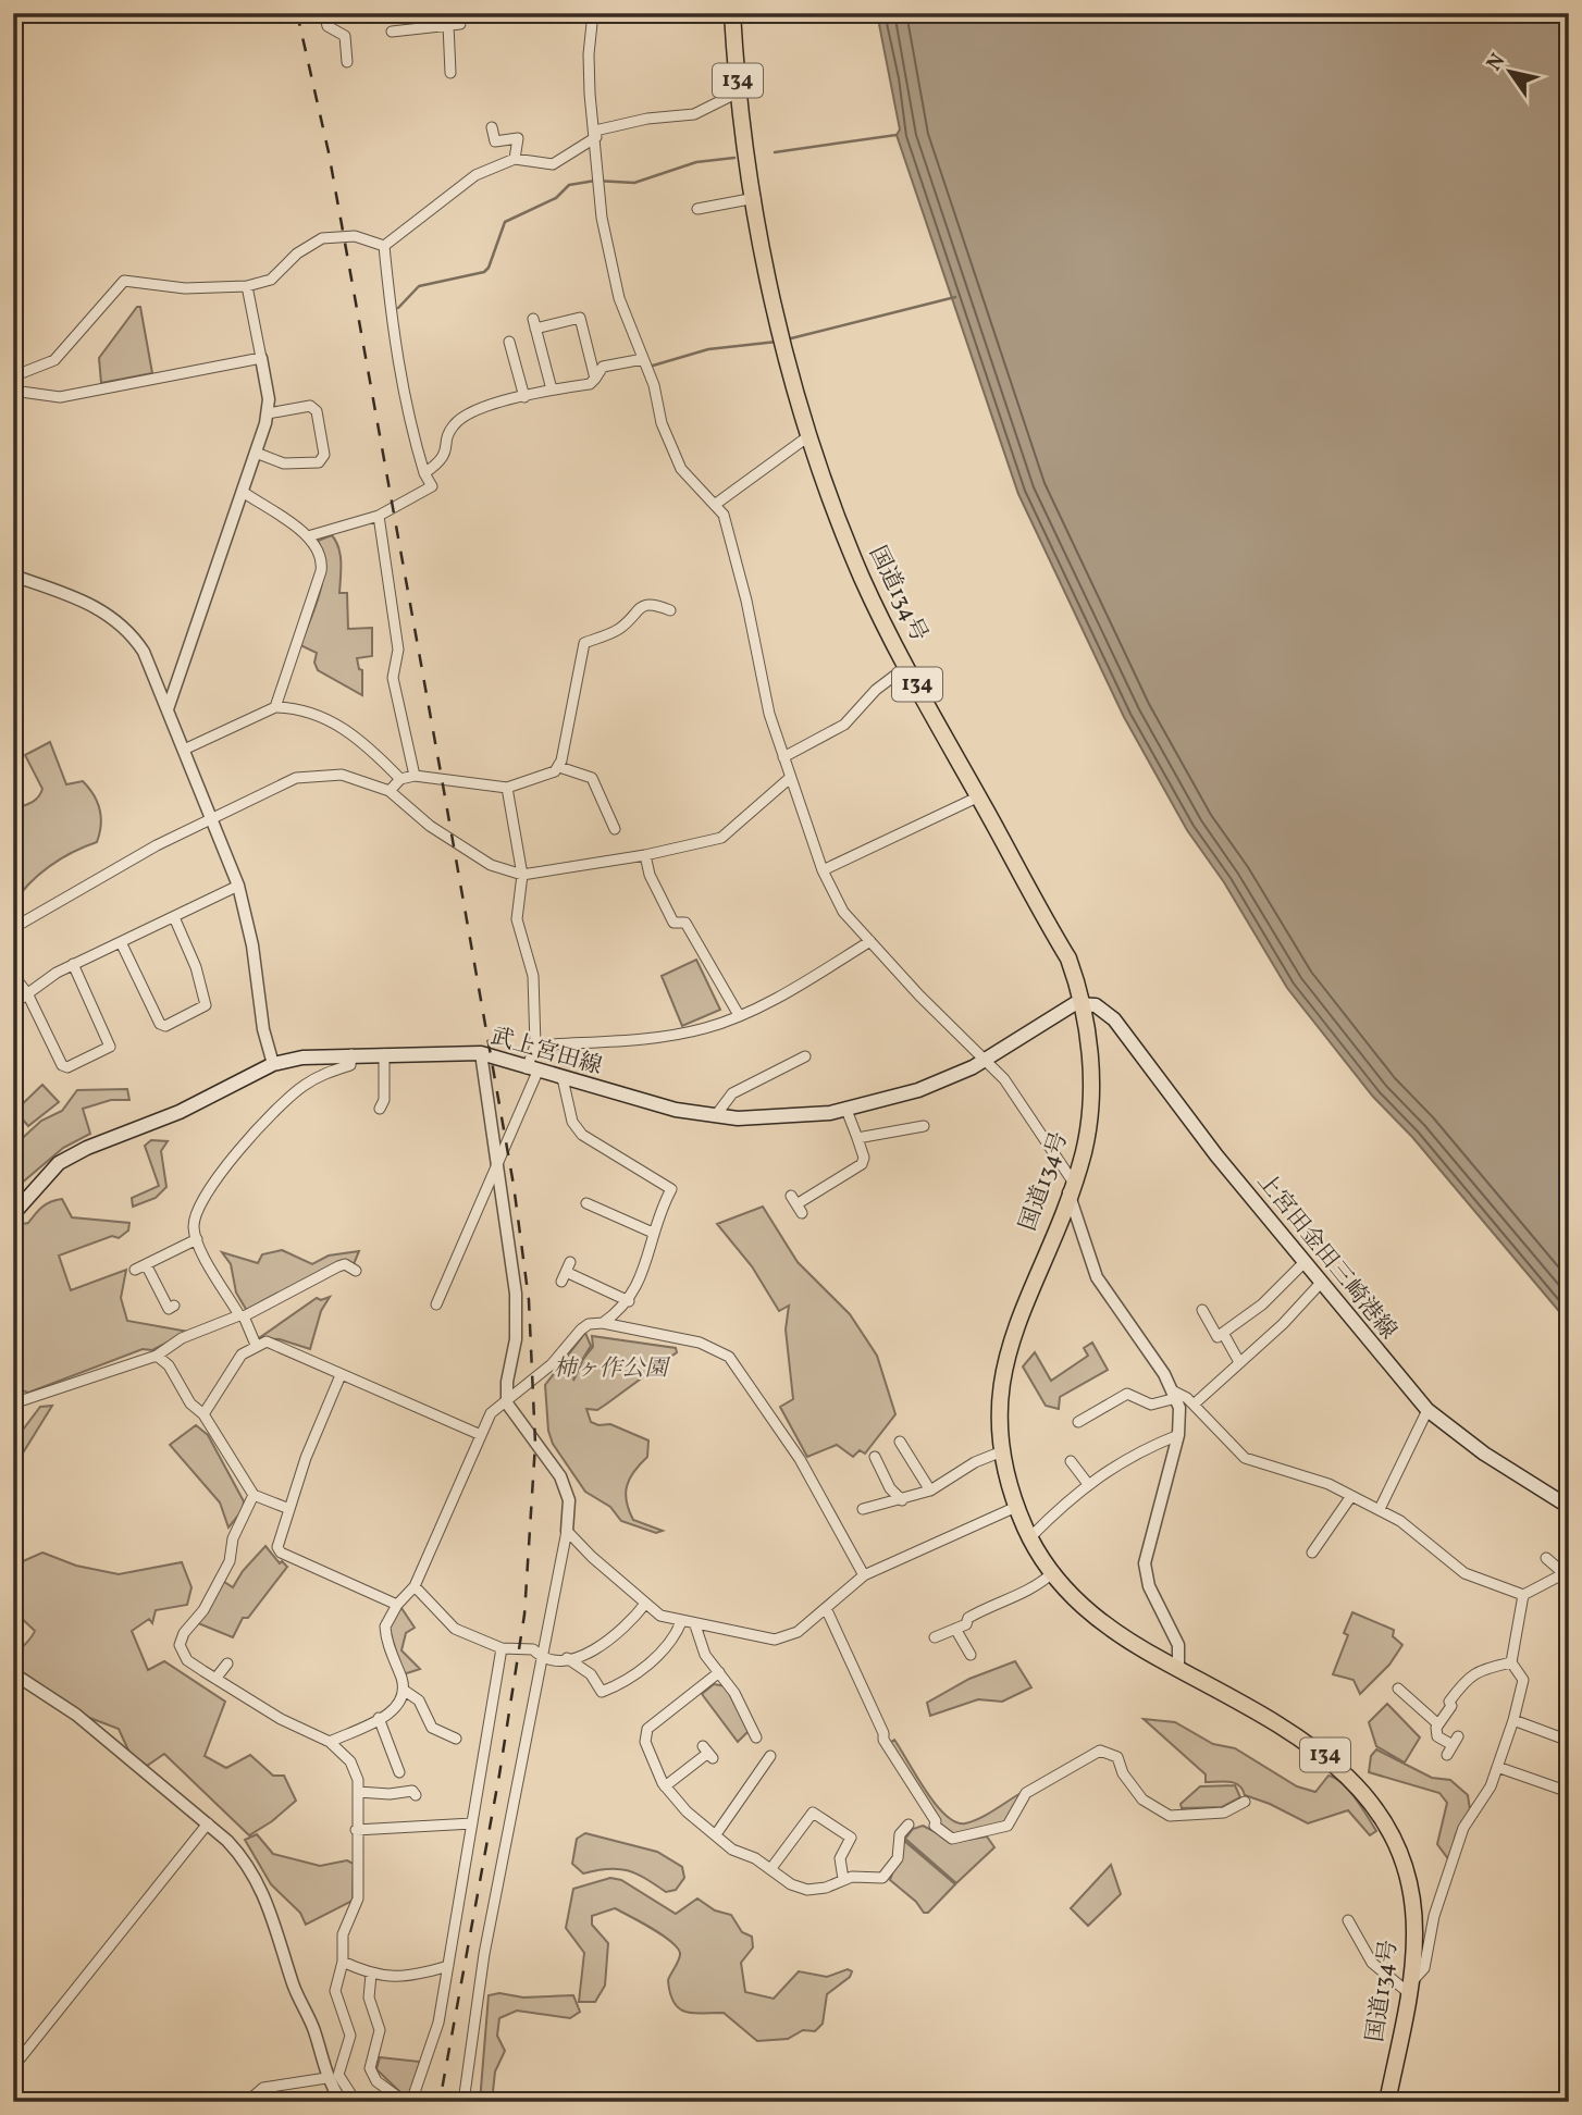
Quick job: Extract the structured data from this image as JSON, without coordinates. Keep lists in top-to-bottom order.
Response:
{
  "streets": {
    "highway": ["134", "国道134号"],
    "main road": ["武上宮田線", "上宮田金田三崎港線"]
  },
  "crossings": [
    ["国道134号", "武上宮田線"],
    ["国道134号", "上宮田金田三崎港線"],
    ["武上宮田線", "上宮田金田三崎港線"]
  ],
  "parks": ["柿ヶ作公園"],
  "north": "top left"
}
